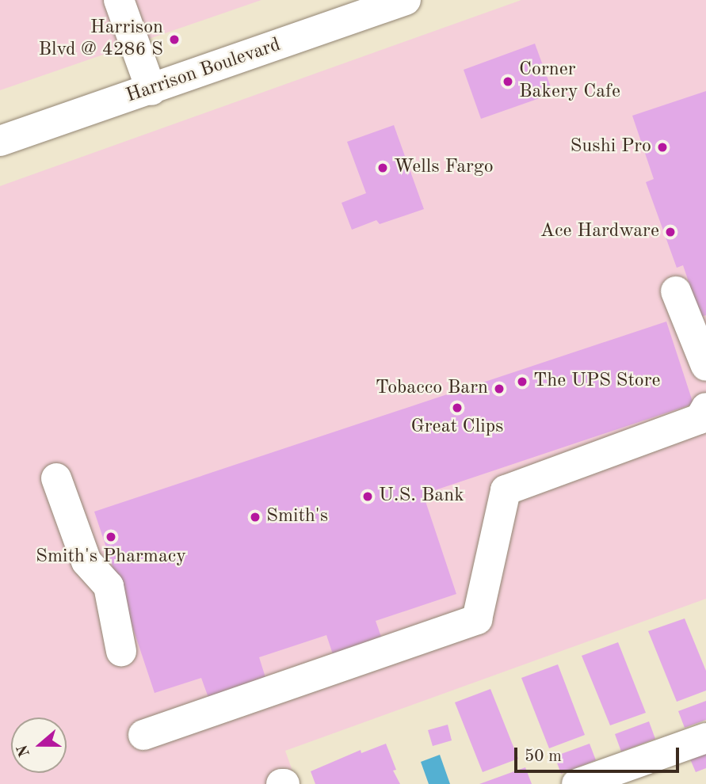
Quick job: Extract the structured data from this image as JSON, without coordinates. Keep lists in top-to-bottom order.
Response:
{
  "streets": {
    "main road": ["Harrison Boulevard"]
  },
  "places": [
    "Harrison Blvd @ 4286 S",
    "Corner Bakery Cafe",
    "Sushi Pro",
    "Wells Fargo",
    "Ace Hardware",
    "The UPS Store",
    "Tobacco Barn",
    "Great Clips",
    "U.S. Bank",
    "Smith's",
    "Smith's Pharmacy"
  ],
  "scale_bar": "50 m",
  "north": "left"
}
